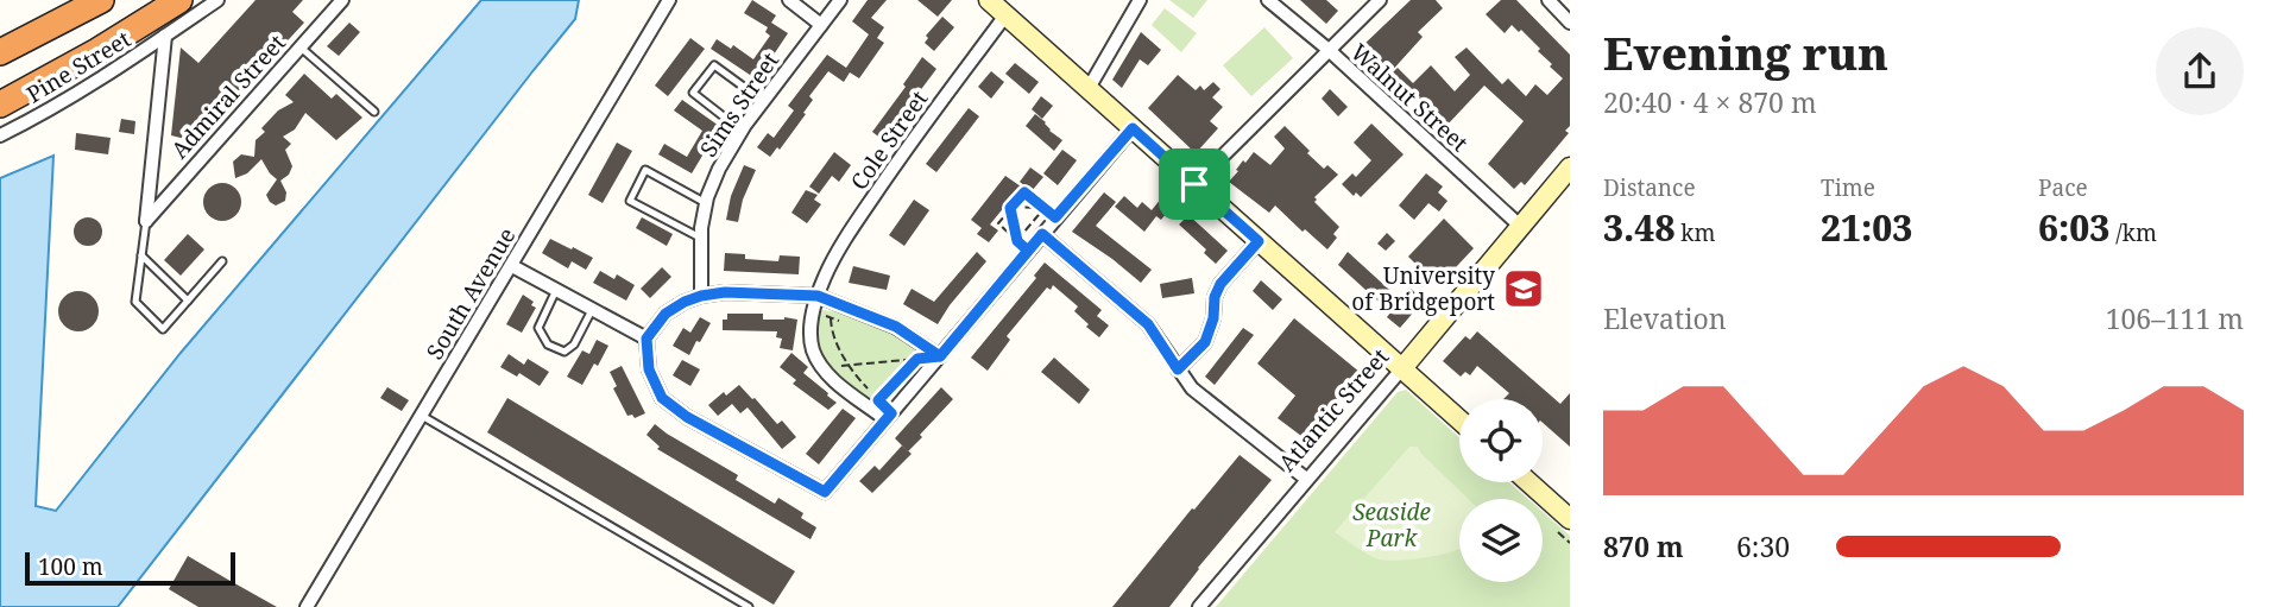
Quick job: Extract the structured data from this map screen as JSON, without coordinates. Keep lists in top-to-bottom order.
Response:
{
  "streets": {
    "street": [
      "Pine Street",
      "Admiral Street",
      "Walnut Street",
      "Sims Street",
      "Cole Street",
      "South Avenue",
      "Atlantic Street"
    ]
  },
  "crossings": [
    ["Walnut Street", "Atlantic Street"]
  ],
  "parks": ["Seaside Park"],
  "places": {
    "school or university": ["University of Bridgeport"]
  },
  "scale_bar": "100 m",
  "page": {
    "heading": ["Evening run", "20:40 · 4 × 870 m"],
    "stats": [
      ["Distance", "3.48 km"],
      ["Time", "21:03"],
      ["Pace", "6:03 /km"]
    ],
    "chart": ["Elevation", "106–111 m"],
    "list": [
      {
        "name": "870 m",
        "note": "6:30"
      }
    ],
    "scale": "100 m"
  }
}
